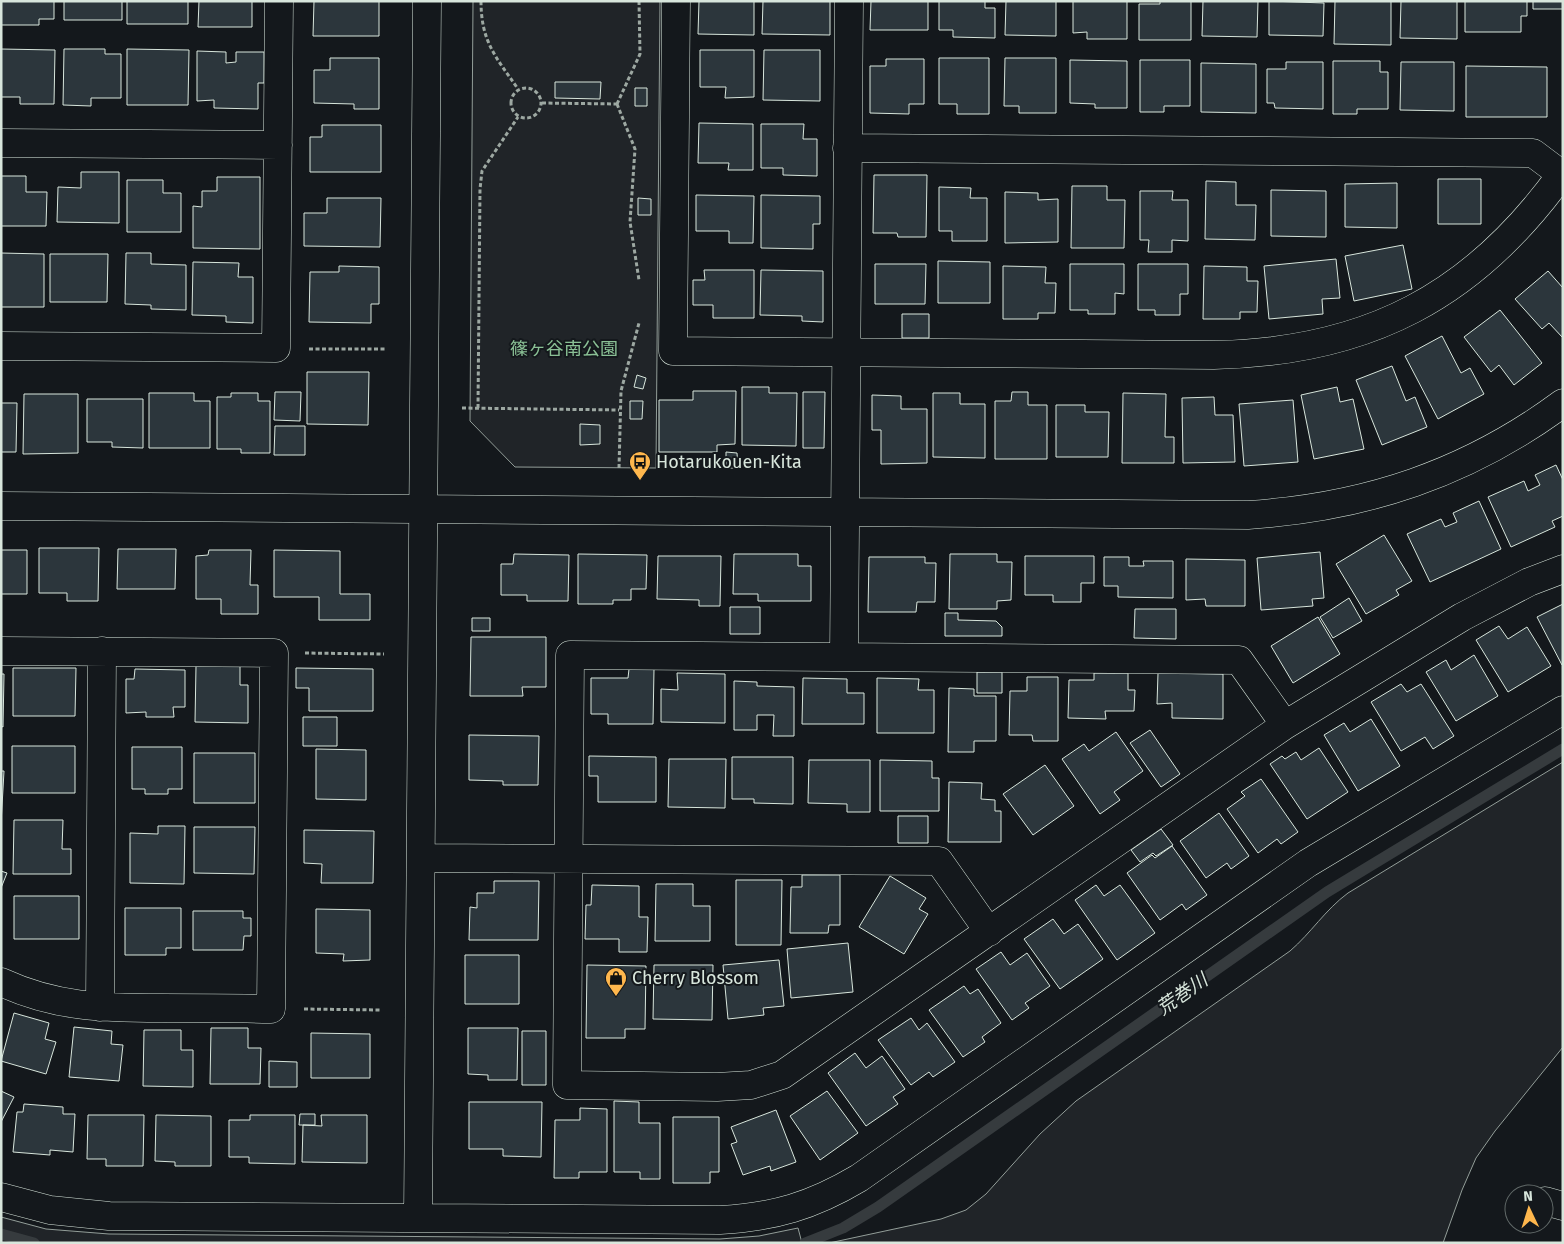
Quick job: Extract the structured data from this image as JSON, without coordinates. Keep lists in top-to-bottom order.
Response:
{
  "water": ["荒巻川"],
  "parks": ["篠ヶ谷南公園"],
  "places": {
    "bus stop": ["Hotarukouen-Kita"],
    "shop": ["Cherry Blossom"]
  },
  "north": "top"
}
